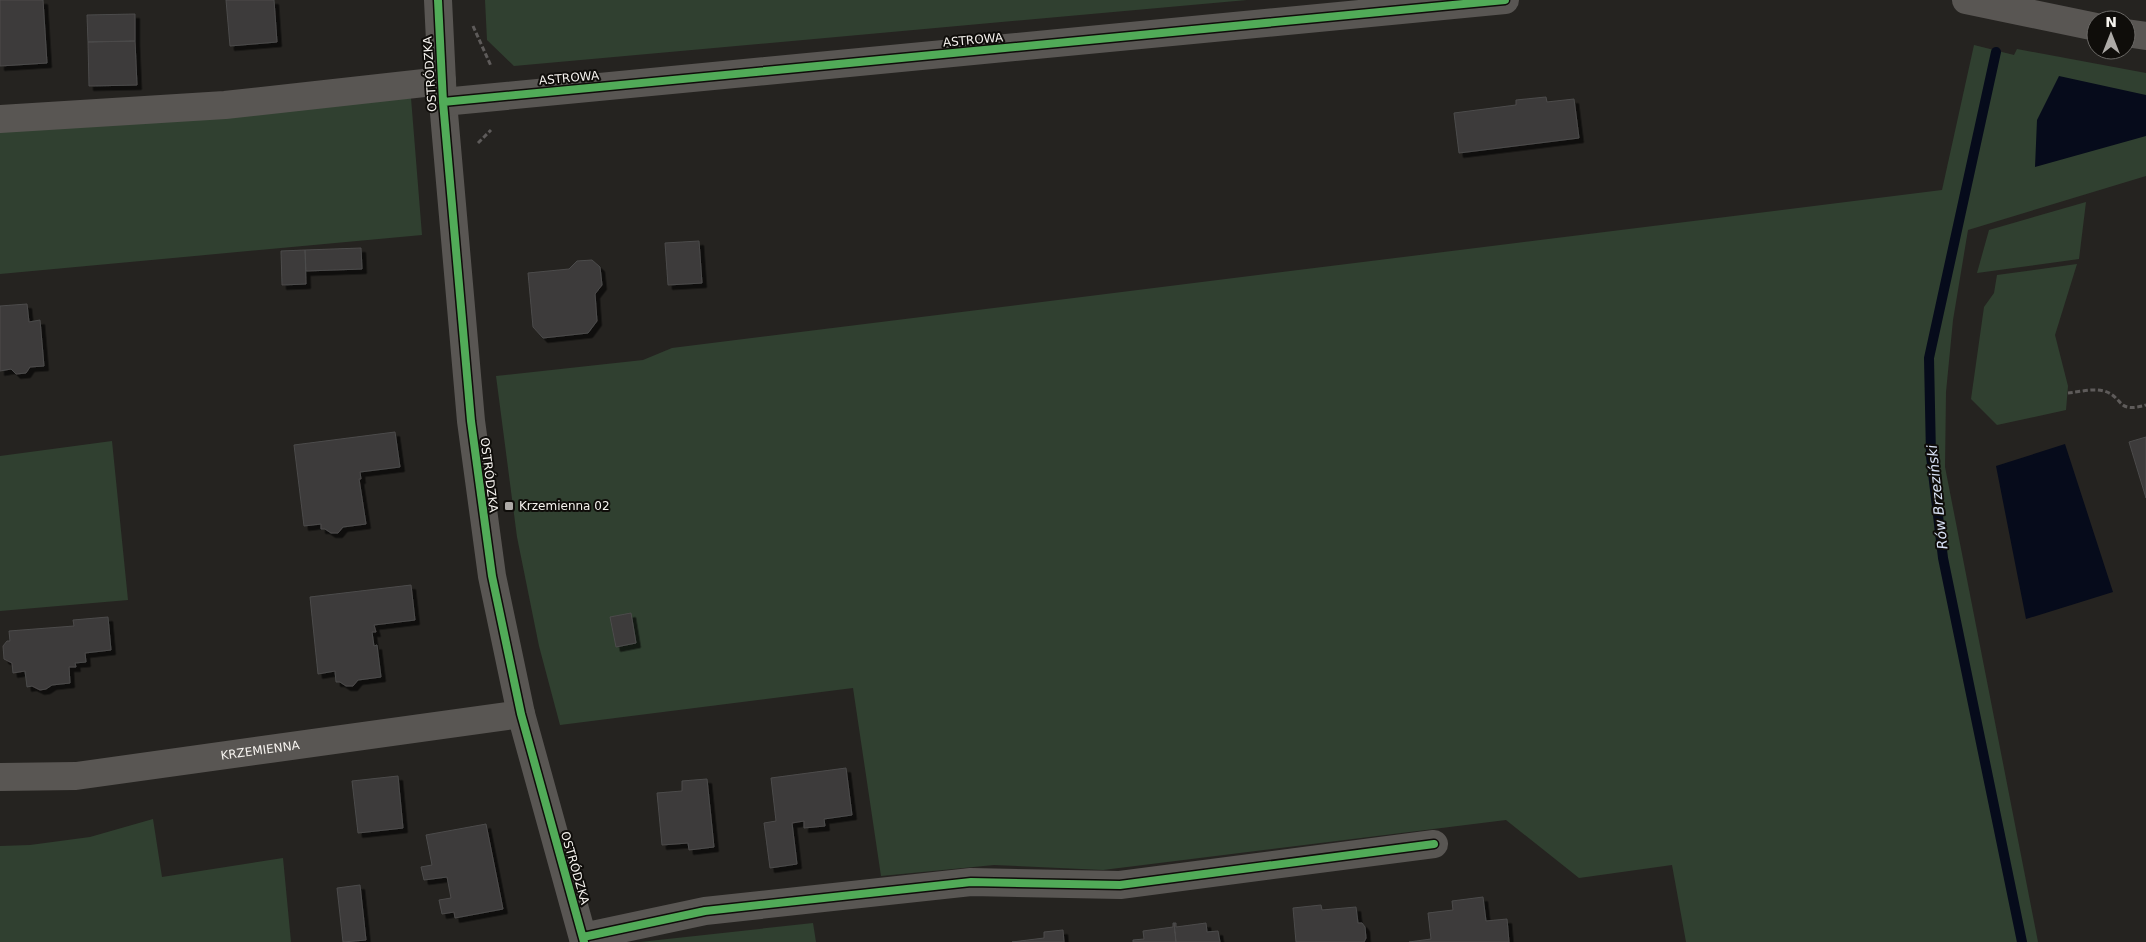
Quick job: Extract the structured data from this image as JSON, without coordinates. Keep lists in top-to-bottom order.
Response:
{
  "streets": {
    "street": ["ASTROWA", "OSTRÓDZKA", "KRZEMIENNA"]
  },
  "crossings": [
    ["ASTROWA", "OSTRÓDZKA"],
    ["OSTRÓDZKA", "KRZEMIENNA"]
  ],
  "water": ["Rów Brzeziński"],
  "places": {
    "transit": ["Krzemienna 02"]
  },
  "north": "top"
}
